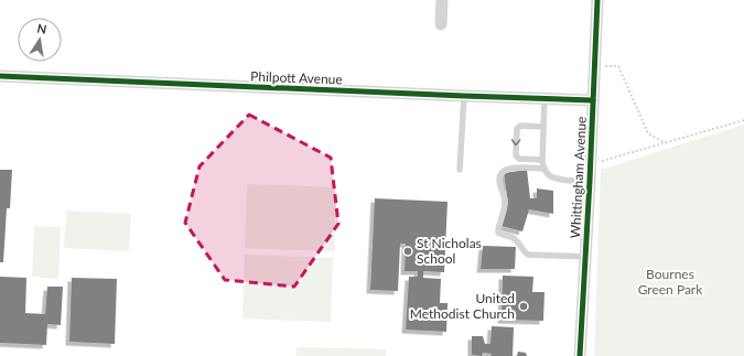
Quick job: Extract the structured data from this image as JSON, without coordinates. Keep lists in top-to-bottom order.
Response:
{
  "streets": {
    "street": ["Philpott Avenue", "Whittingham Avenue"]
  },
  "crossings": [
    ["Philpott Avenue", "Whittingham Avenue"]
  ],
  "parks": ["Bournes Green Park"],
  "places": ["St Nicholas School", "United Methodist Church"],
  "north": "top"
}
